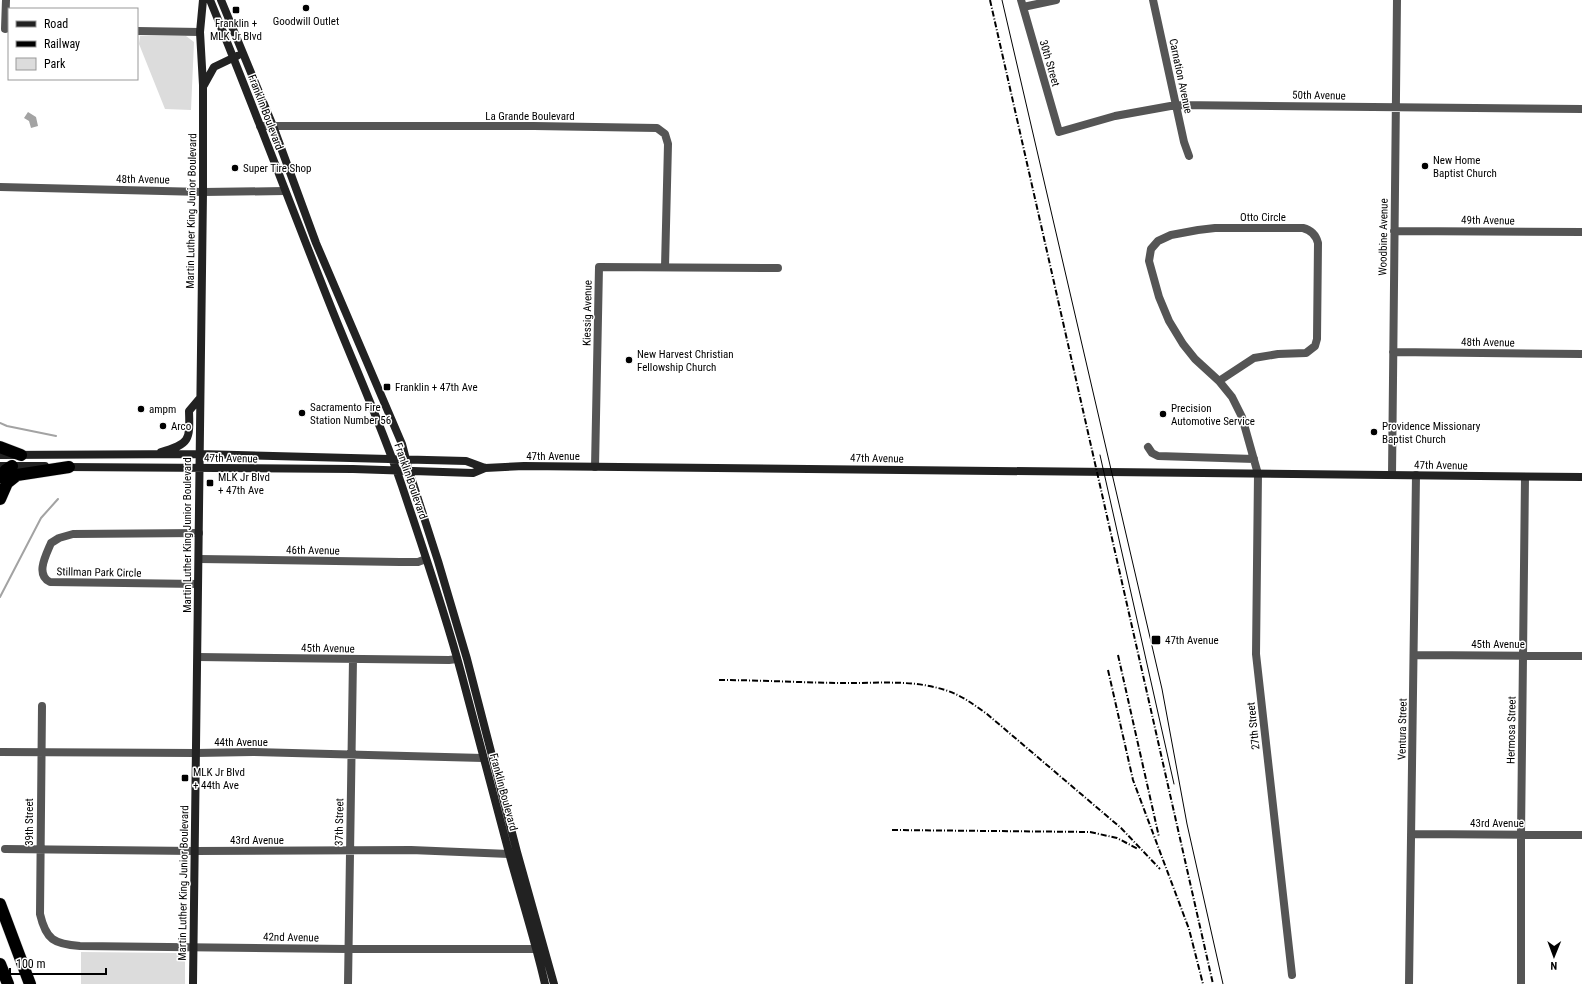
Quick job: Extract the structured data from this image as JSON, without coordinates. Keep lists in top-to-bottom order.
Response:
{
  "streets": {
    "main road": ["Franklin Boulevard", "Martin Luther King Junior Boulevard", "47th Avenue"],
    "street": [
      "30th Street",
      "Carnation Avenue",
      "50th Avenue",
      "La Grande Boulevard",
      "48th Avenue",
      "Otto Circle",
      "49th Avenue",
      "Woodbine Avenue",
      "Kiessig Avenue",
      "46th Avenue",
      "Stillman Park Circle",
      "45th Avenue",
      "27th Street",
      "Ventura Street",
      "Hermosa Street",
      "44th Avenue",
      "39th Street",
      "37th Street",
      "43rd Avenue",
      "42nd Avenue"
    ]
  },
  "crossings": [
    ["30th Street", "50th Avenue"],
    ["Carnation Avenue", "50th Avenue"],
    ["50th Avenue", "Woodbine Avenue"],
    ["Franklin Boulevard", "La Grande Boulevard"],
    ["Franklin Boulevard", "48th Avenue"],
    ["Franklin Boulevard", "47th Avenue"],
    ["Franklin Boulevard", "46th Avenue"],
    ["Franklin Boulevard", "45th Avenue"],
    ["Franklin Boulevard", "44th Avenue"],
    ["Franklin Boulevard", "43rd Avenue"],
    ["Franklin Boulevard", "42nd Avenue"],
    ["La Grande Boulevard", "Kiessig Avenue"],
    ["48th Avenue", "Martin Luther King Junior Boulevard"],
    ["48th Avenue", "Woodbine Avenue"],
    ["Martin Luther King Junior Boulevard", "47th Avenue"],
    ["Martin Luther King Junior Boulevard", "46th Avenue"],
    ["Martin Luther King Junior Boulevard", "Stillman Park Circle"],
    ["Martin Luther King Junior Boulevard", "45th Avenue"],
    ["Martin Luther King Junior Boulevard", "44th Avenue"],
    ["Martin Luther King Junior Boulevard", "43rd Avenue"],
    ["Martin Luther King Junior Boulevard", "42nd Avenue"],
    ["Otto Circle", "47th Avenue"],
    ["Otto Circle", "27th Street"],
    ["49th Avenue", "Woodbine Avenue"],
    ["Woodbine Avenue", "47th Avenue"],
    ["Kiessig Avenue", "47th Avenue"],
    ["47th Avenue", "27th Street"],
    ["47th Avenue", "Ventura Street"],
    ["47th Avenue", "Hermosa Street"],
    ["45th Avenue", "Ventura Street"],
    ["45th Avenue", "Hermosa Street"],
    ["45th Avenue", "37th Street"],
    ["Ventura Street", "43rd Avenue"],
    ["Hermosa Street", "43rd Avenue"],
    ["44th Avenue", "39th Street"],
    ["44th Avenue", "37th Street"],
    ["39th Street", "43rd Avenue"],
    ["39th Street", "42nd Avenue"],
    ["37th Street", "43rd Avenue"],
    ["37th Street", "42nd Avenue"]
  ],
  "places": {
    "other": [
      "Goodwill Outlet",
      "New Home Baptist Church",
      "Super Tire Shop",
      "New Harvest Christian Fellowship Church",
      "ampm",
      "Sacramento Fire Station Number 56",
      "Precision Automotive Service",
      "Arco",
      "Providence Missionary Baptist Church"
    ],
    "transit": [
      "Franklin + MLK Jr Blvd",
      "Franklin + 47th Ave",
      "MLK Jr Blvd + 47th Ave",
      "47th Avenue",
      "MLK Jr Blvd + 44th Ave"
    ]
  },
  "legend": ["Road", "Railway", "Park"],
  "scale_bar": "100 m",
  "north": "bottom"
}
